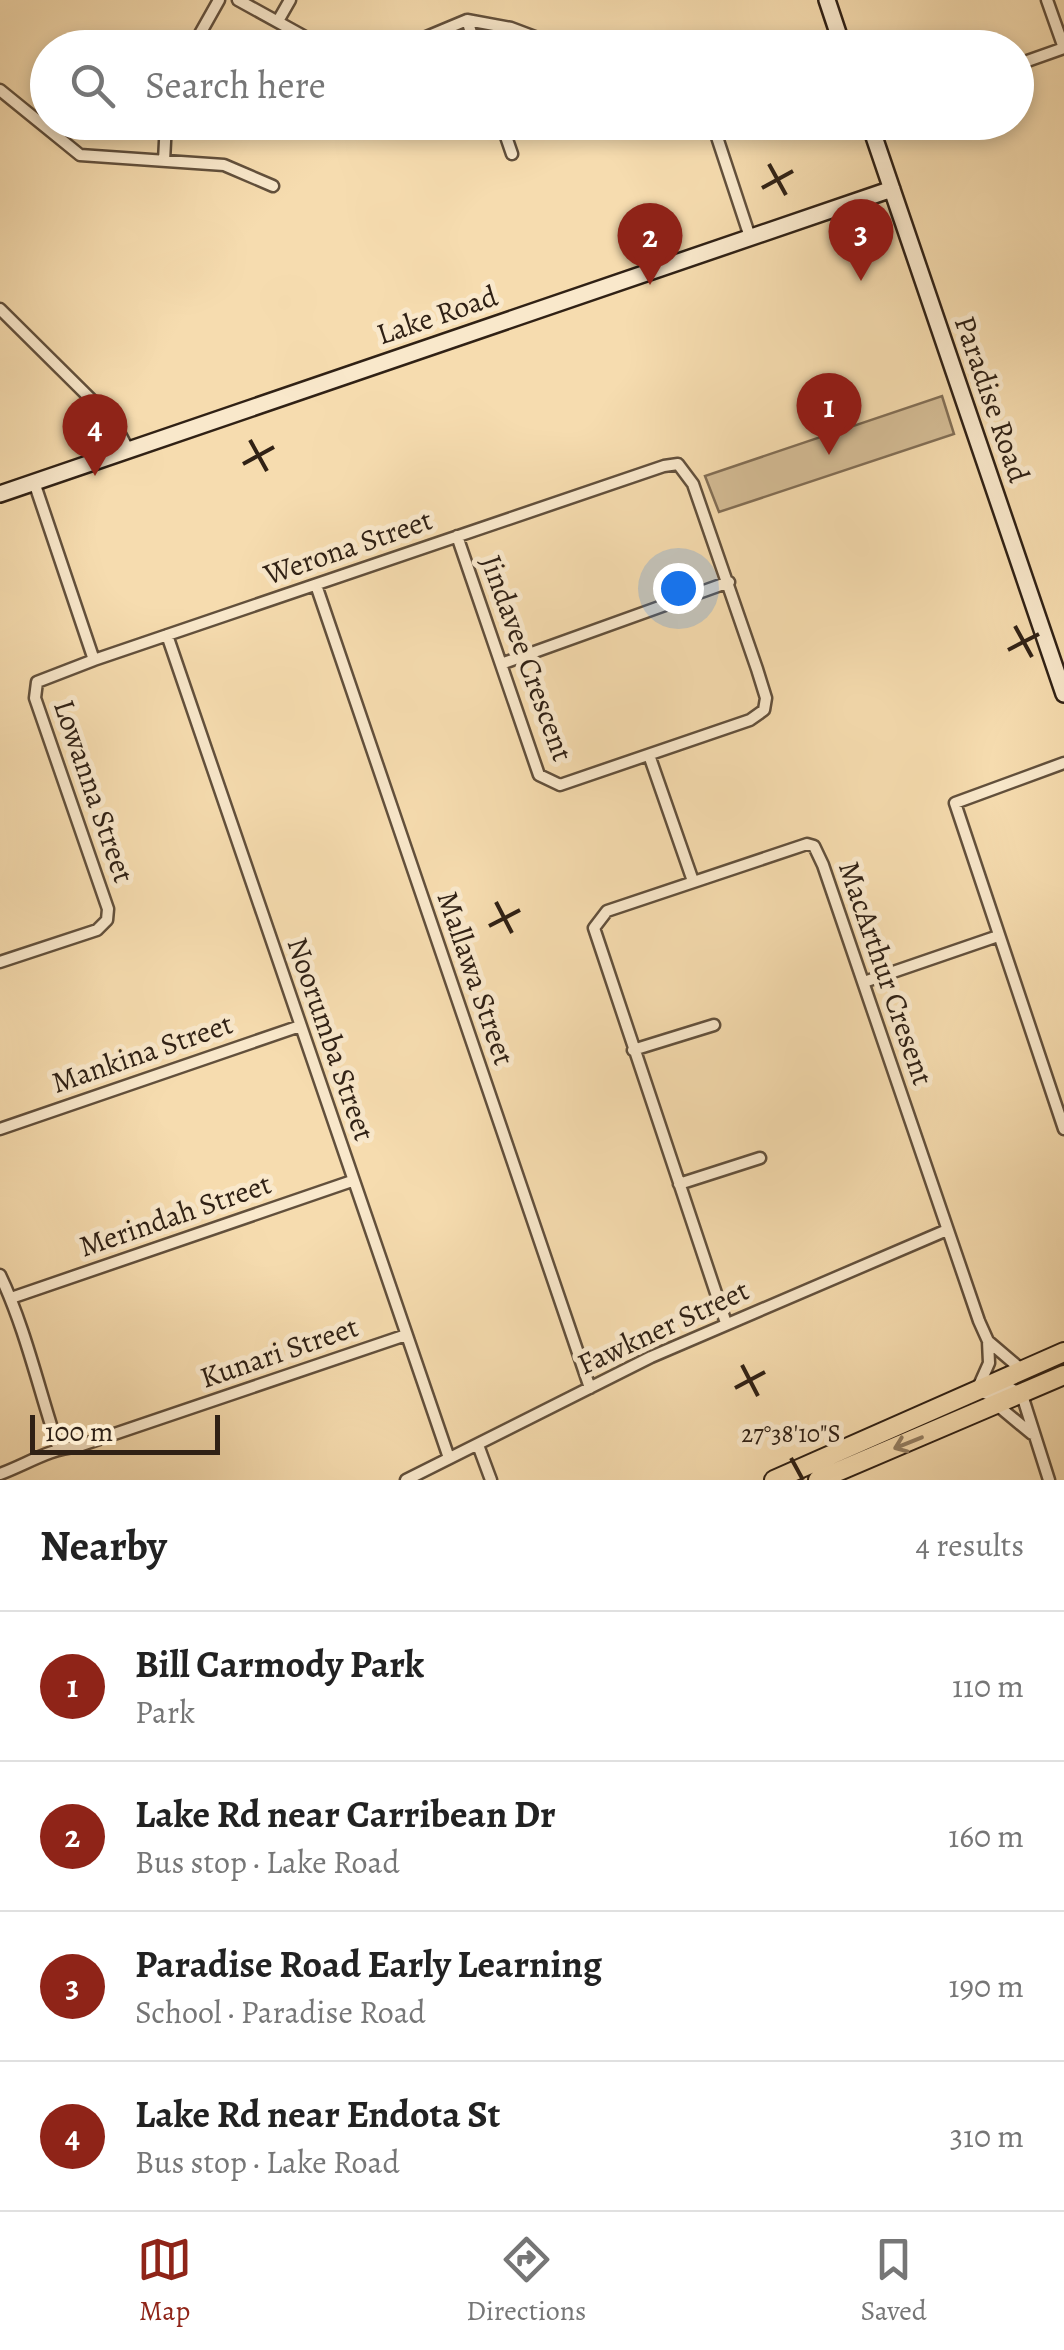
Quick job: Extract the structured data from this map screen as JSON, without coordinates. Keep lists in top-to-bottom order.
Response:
{
  "streets": {
    "street": [
      "Lake Road",
      "Paradise Road",
      "Werona Street",
      "Jindavee Crescent",
      "Lowanna Street",
      "MacArthur Cresent",
      "Mallawa Street",
      "Noorumba Street",
      "Mankina Street",
      "Merindah Street",
      "Fawkner Street",
      "Kunari Street"
    ]
  },
  "crossings": [
    ["Lake Road", "Paradise Road"],
    ["Werona Street", "Jindavee Crescent"],
    ["Werona Street", "Lowanna Street"],
    ["Werona Street", "Mallawa Street"],
    ["Werona Street", "Noorumba Street"],
    ["MacArthur Cresent", "Fawkner Street"],
    ["Mallawa Street", "Fawkner Street"],
    ["Noorumba Street", "Mankina Street"],
    ["Noorumba Street", "Merindah Street"],
    ["Noorumba Street", "Fawkner Street"],
    ["Noorumba Street", "Kunari Street"]
  ],
  "scale_bar": "100 m",
  "page": {
    "search": "Search here",
    "pins": [
      "3",
      "2",
      "1",
      "4"
    ],
    "scale": "100 m",
    "heading": ["Nearby", "4 results"],
    "list": [
      {
        "mark": "1",
        "name": "Bill Carmody Park",
        "note": "Park",
        "value": "110 m"
      },
      {
        "mark": "2",
        "name": "Lake Rd near Carribean Dr",
        "note": "Bus stop · Lake Road",
        "value": "160 m"
      },
      {
        "mark": "3",
        "name": "Paradise Road Early Learning",
        "note": "School · Paradise Road",
        "value": "190 m"
      },
      {
        "mark": "4",
        "name": "Lake Rd near Endota St",
        "note": "Bus stop · Lake Road",
        "value": "310 m"
      }
    ],
    "nav": ["Map", "Directions", "Saved"]
  },
  "coordinates": ["27°38'10\"S"]
}
